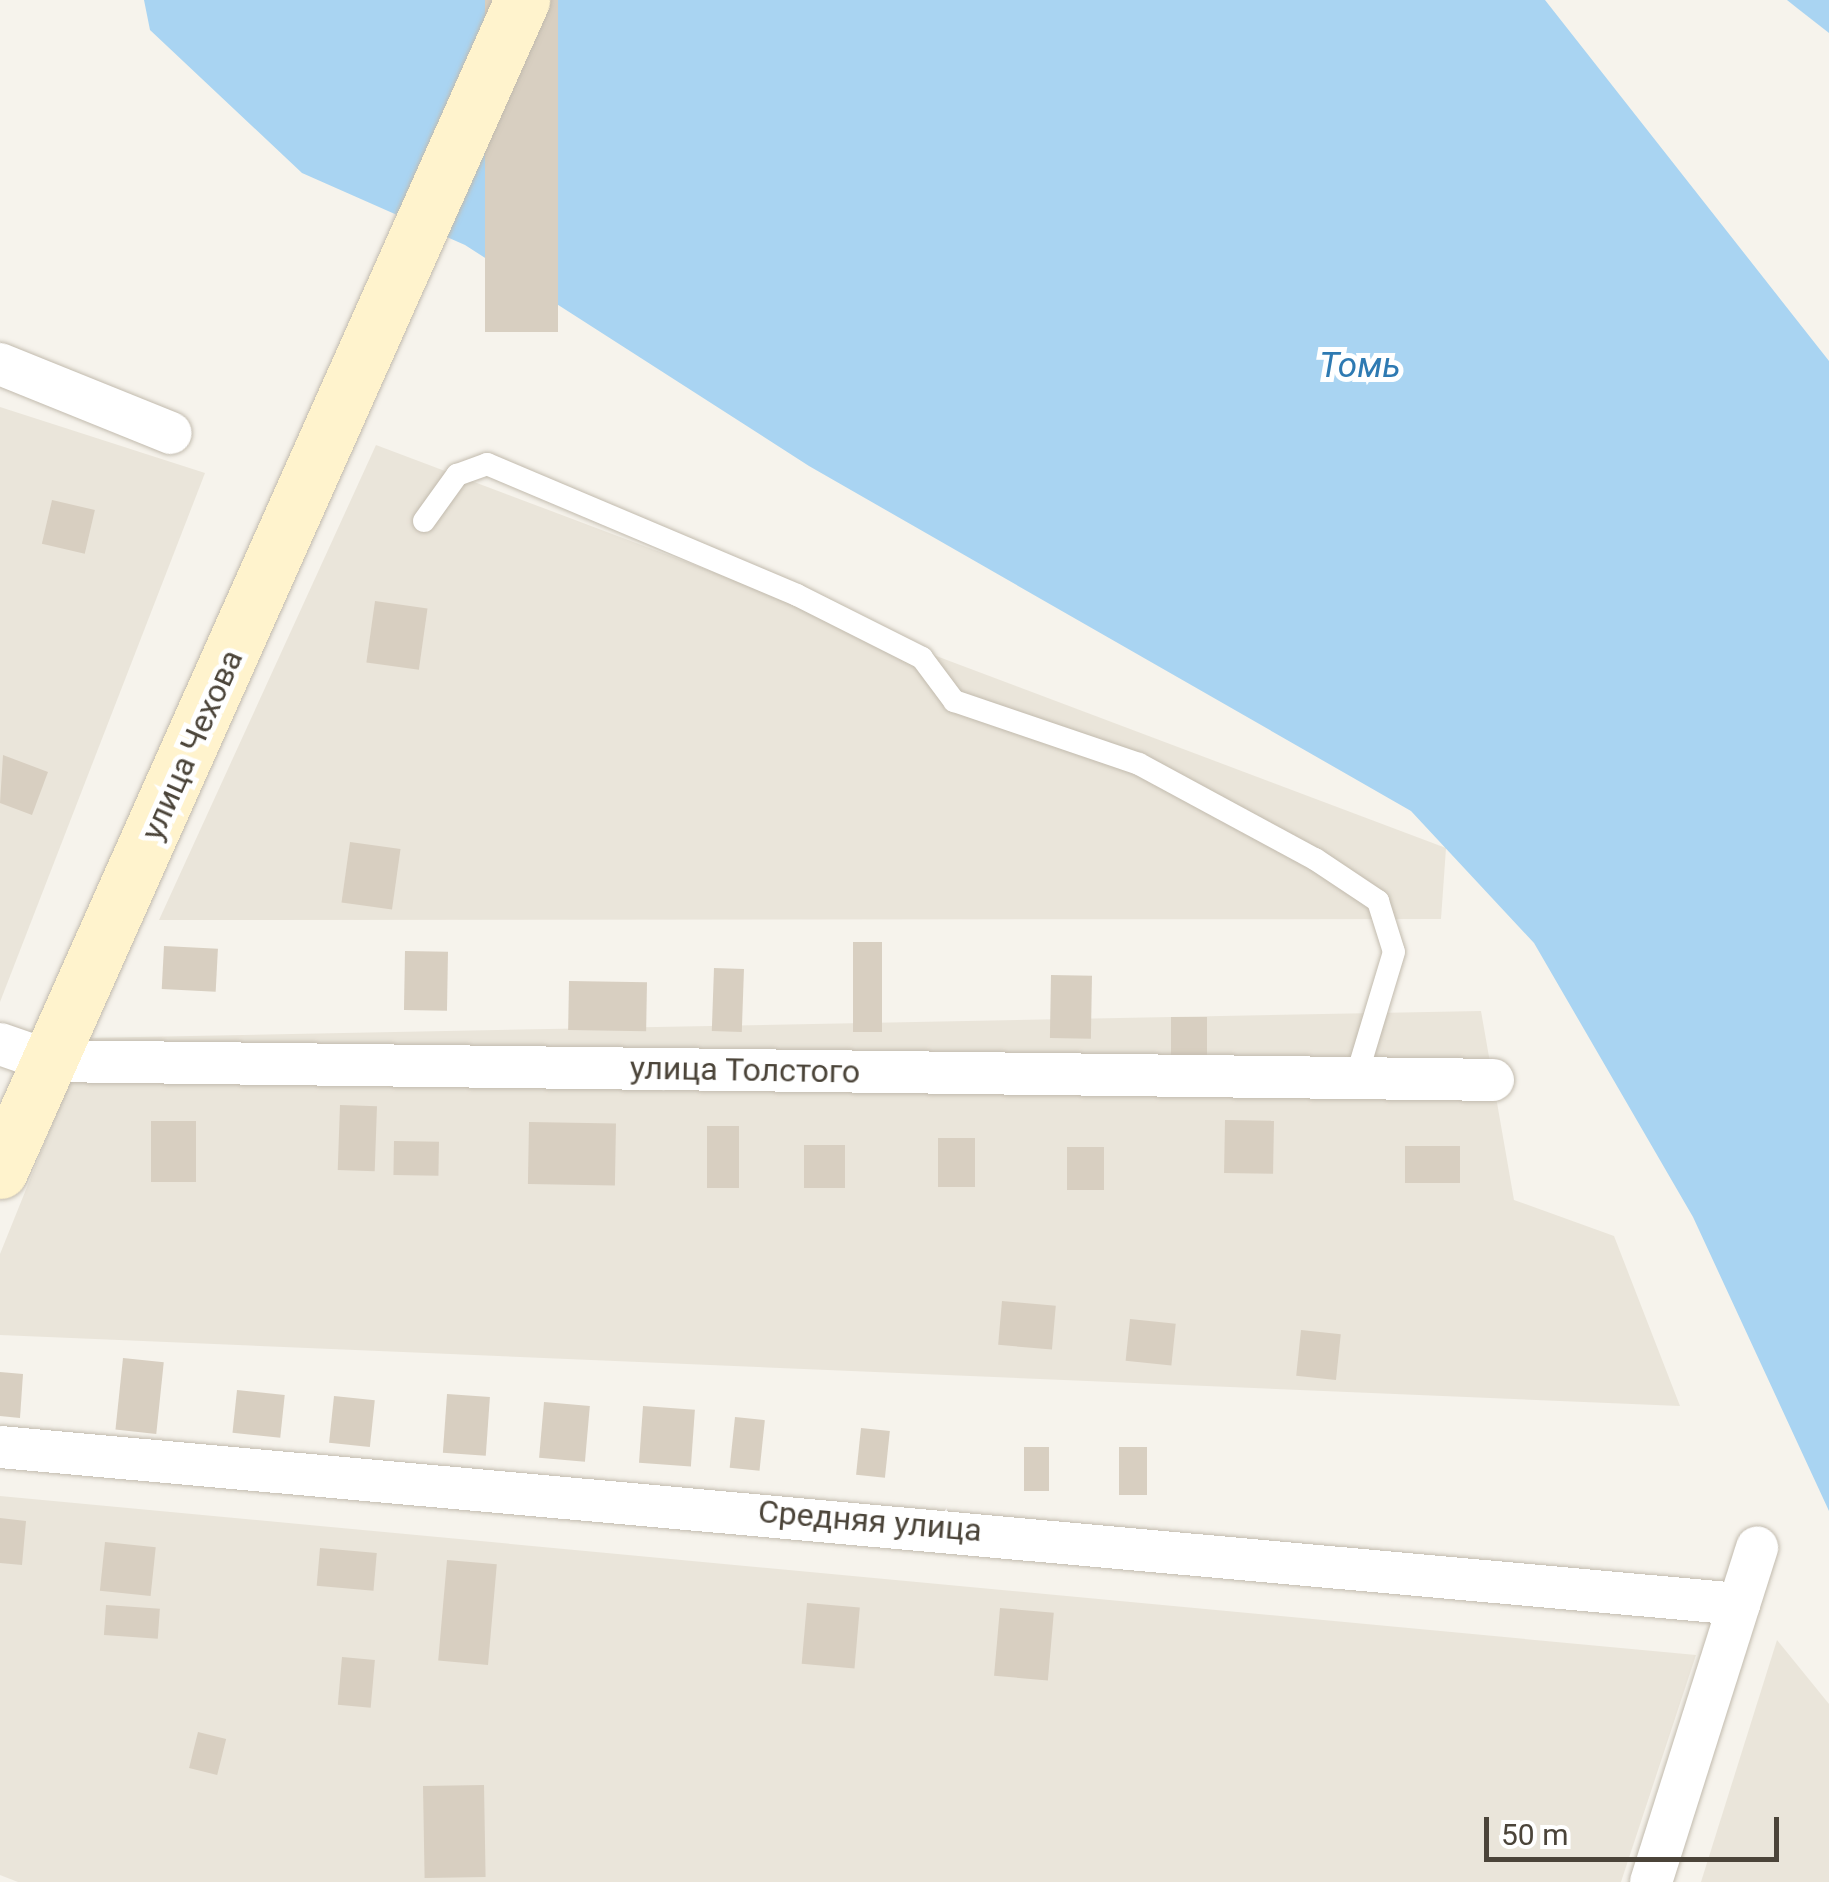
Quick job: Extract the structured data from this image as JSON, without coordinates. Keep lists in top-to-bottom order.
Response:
{
  "streets": {
    "main road": ["улица Чехова"],
    "street": ["улица Толстого", "Средняя улица"]
  },
  "crossings": [
    ["улица Чехова", "улица Толстого"]
  ],
  "water": ["Томь"],
  "scale_bar": "50 m"
}
